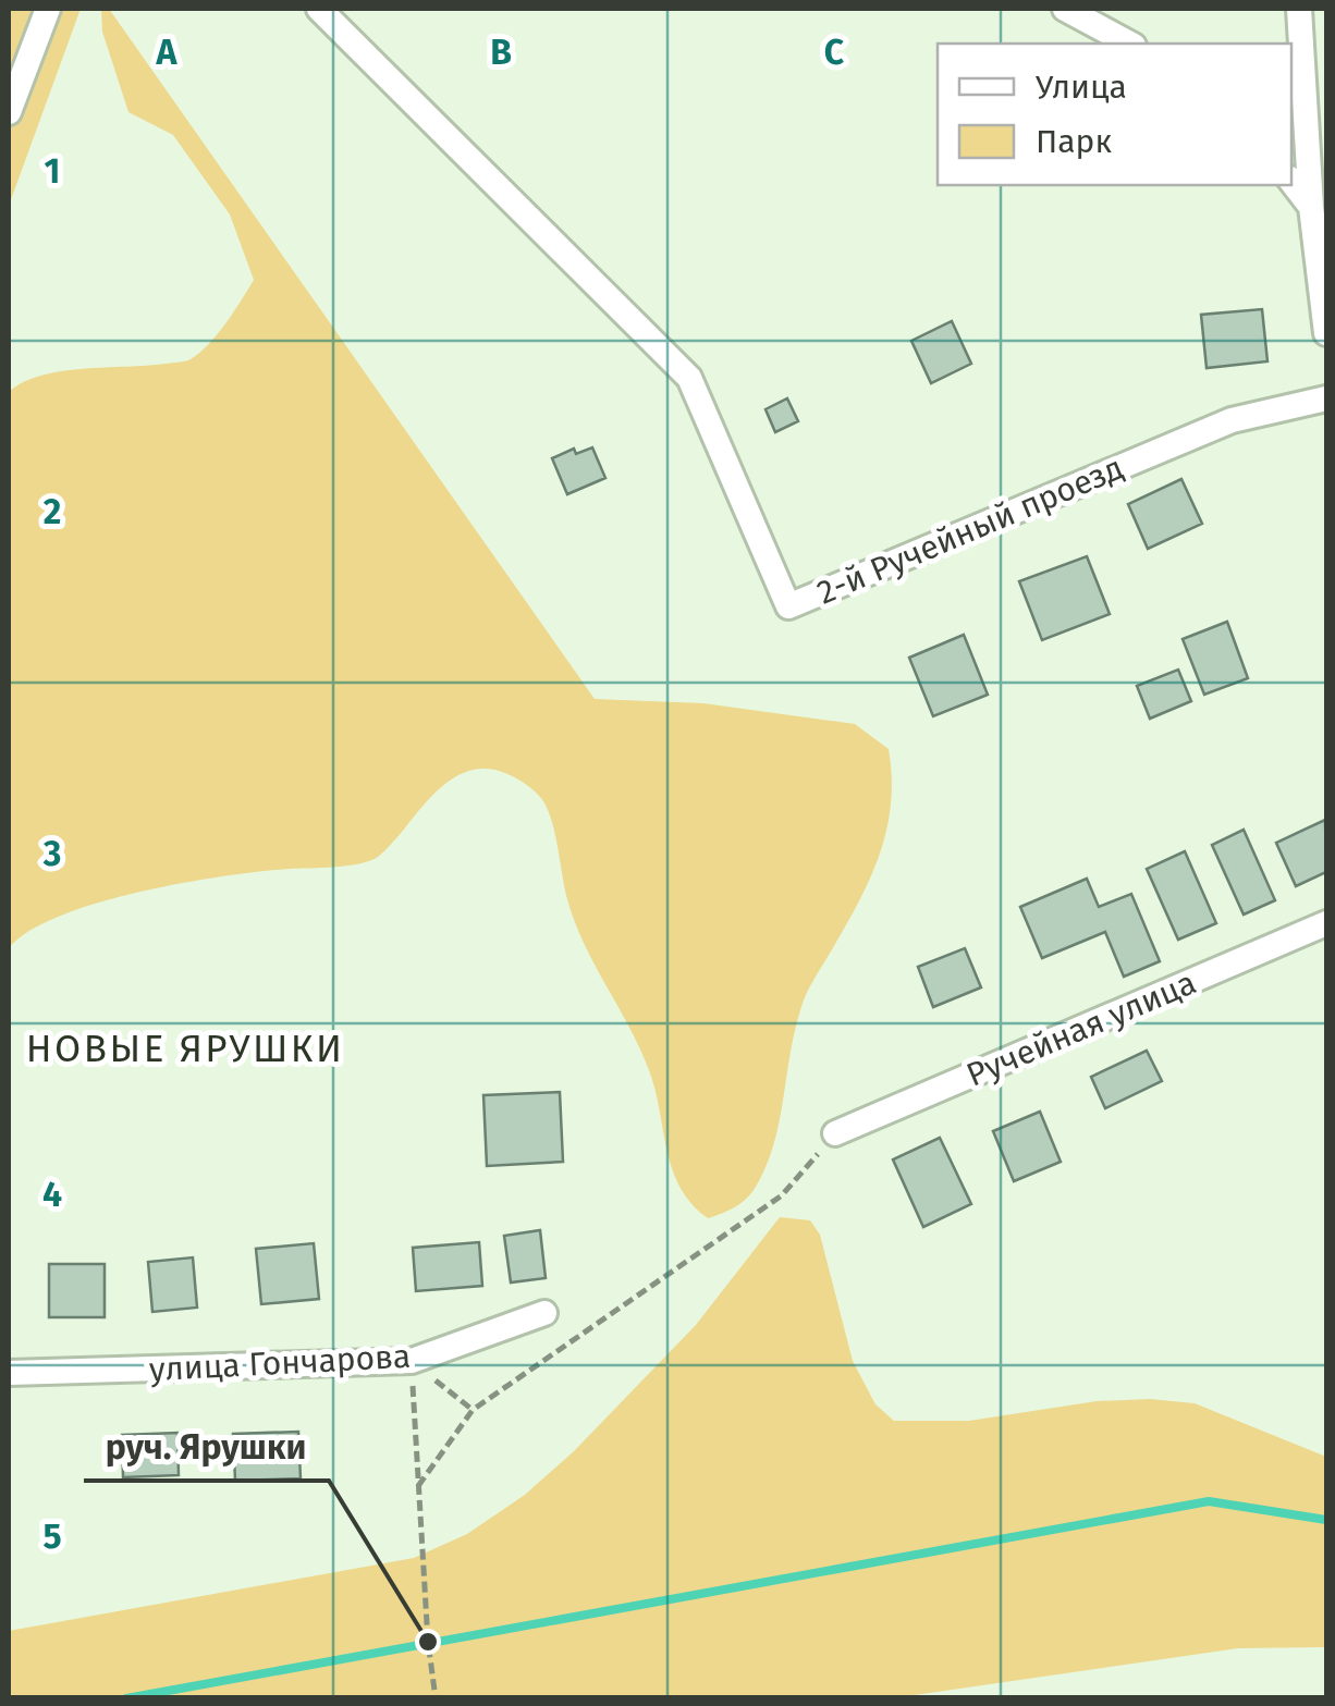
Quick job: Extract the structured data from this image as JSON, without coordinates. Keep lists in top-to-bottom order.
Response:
{
  "streets": {
    "street": ["2-й Ручейный проезд", "Ручейная улица", "улица Гончарова"]
  },
  "districts": ["НОВЫЕ ЯРУШКИ"],
  "places": ["руч. Ярушки"],
  "legend": ["Улица", "Парк"],
  "grid": {
    "columns": ["A", "B", "C"],
    "rows": [
      "1",
      "2",
      "3",
      "4",
      "5"
    ]
  }
}
